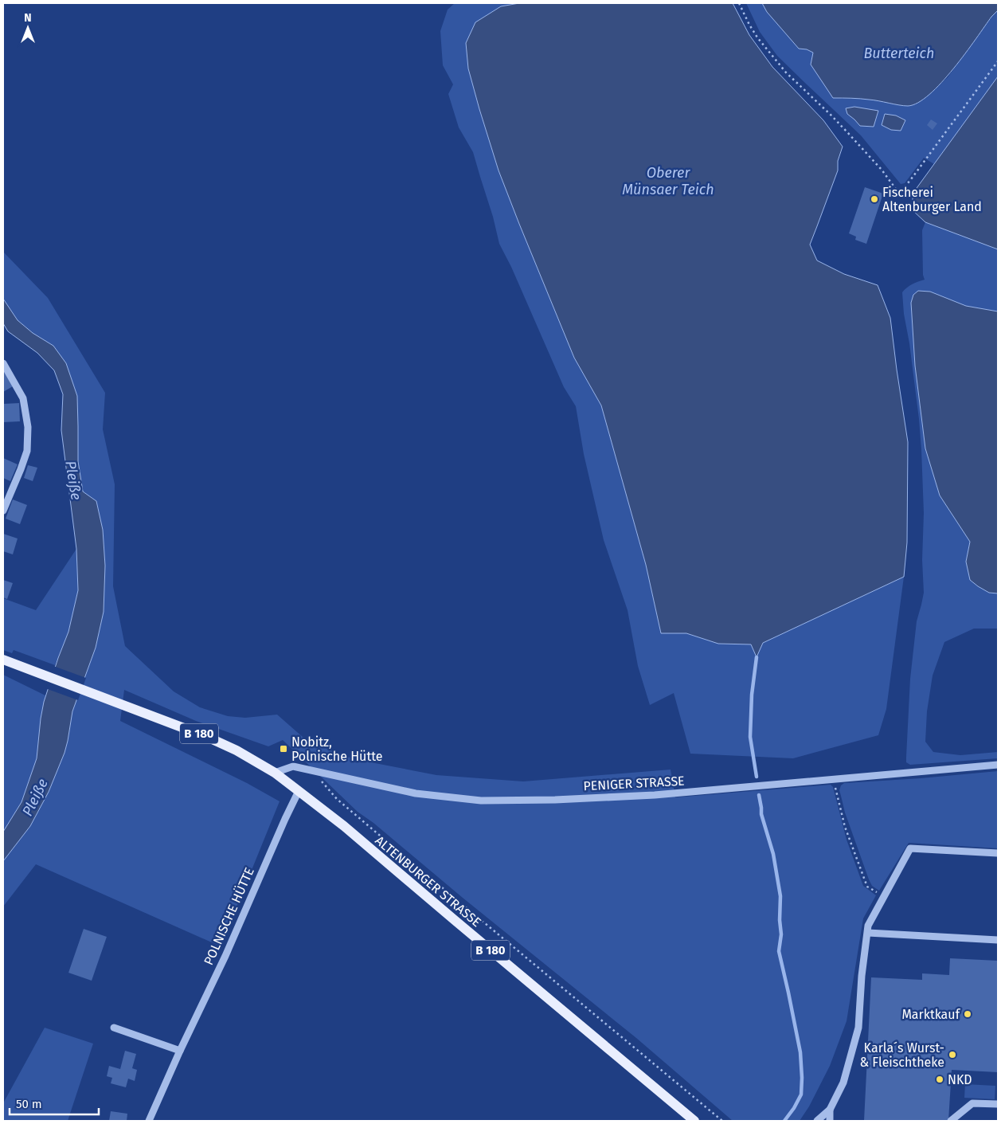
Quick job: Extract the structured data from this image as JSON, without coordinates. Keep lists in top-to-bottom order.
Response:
{
  "streets": {
    "main road": ["B 180", "ALTENBURGER STRASSE"],
    "street": ["PENIGER STRASSE", "POLNISCHE HÜTTE"]
  },
  "crossings": [
    ["PENIGER STRASSE", "ALTENBURGER STRASSE"],
    ["ALTENBURGER STRASSE", "POLNISCHE HÜTTE"]
  ],
  "water": ["Butterteich", "Oberer Münsaer Teich", "Pleiße"],
  "places": {
    "other": [
      "Fischerei Altenburger Land",
      "Marktkauf",
      "Karla´s Wurst- & Fleischtheke",
      "NKD"
    ],
    "transit": ["Nobitz, Polnische Hütte"]
  },
  "scale_bar": "50 m",
  "north": "top"
}
